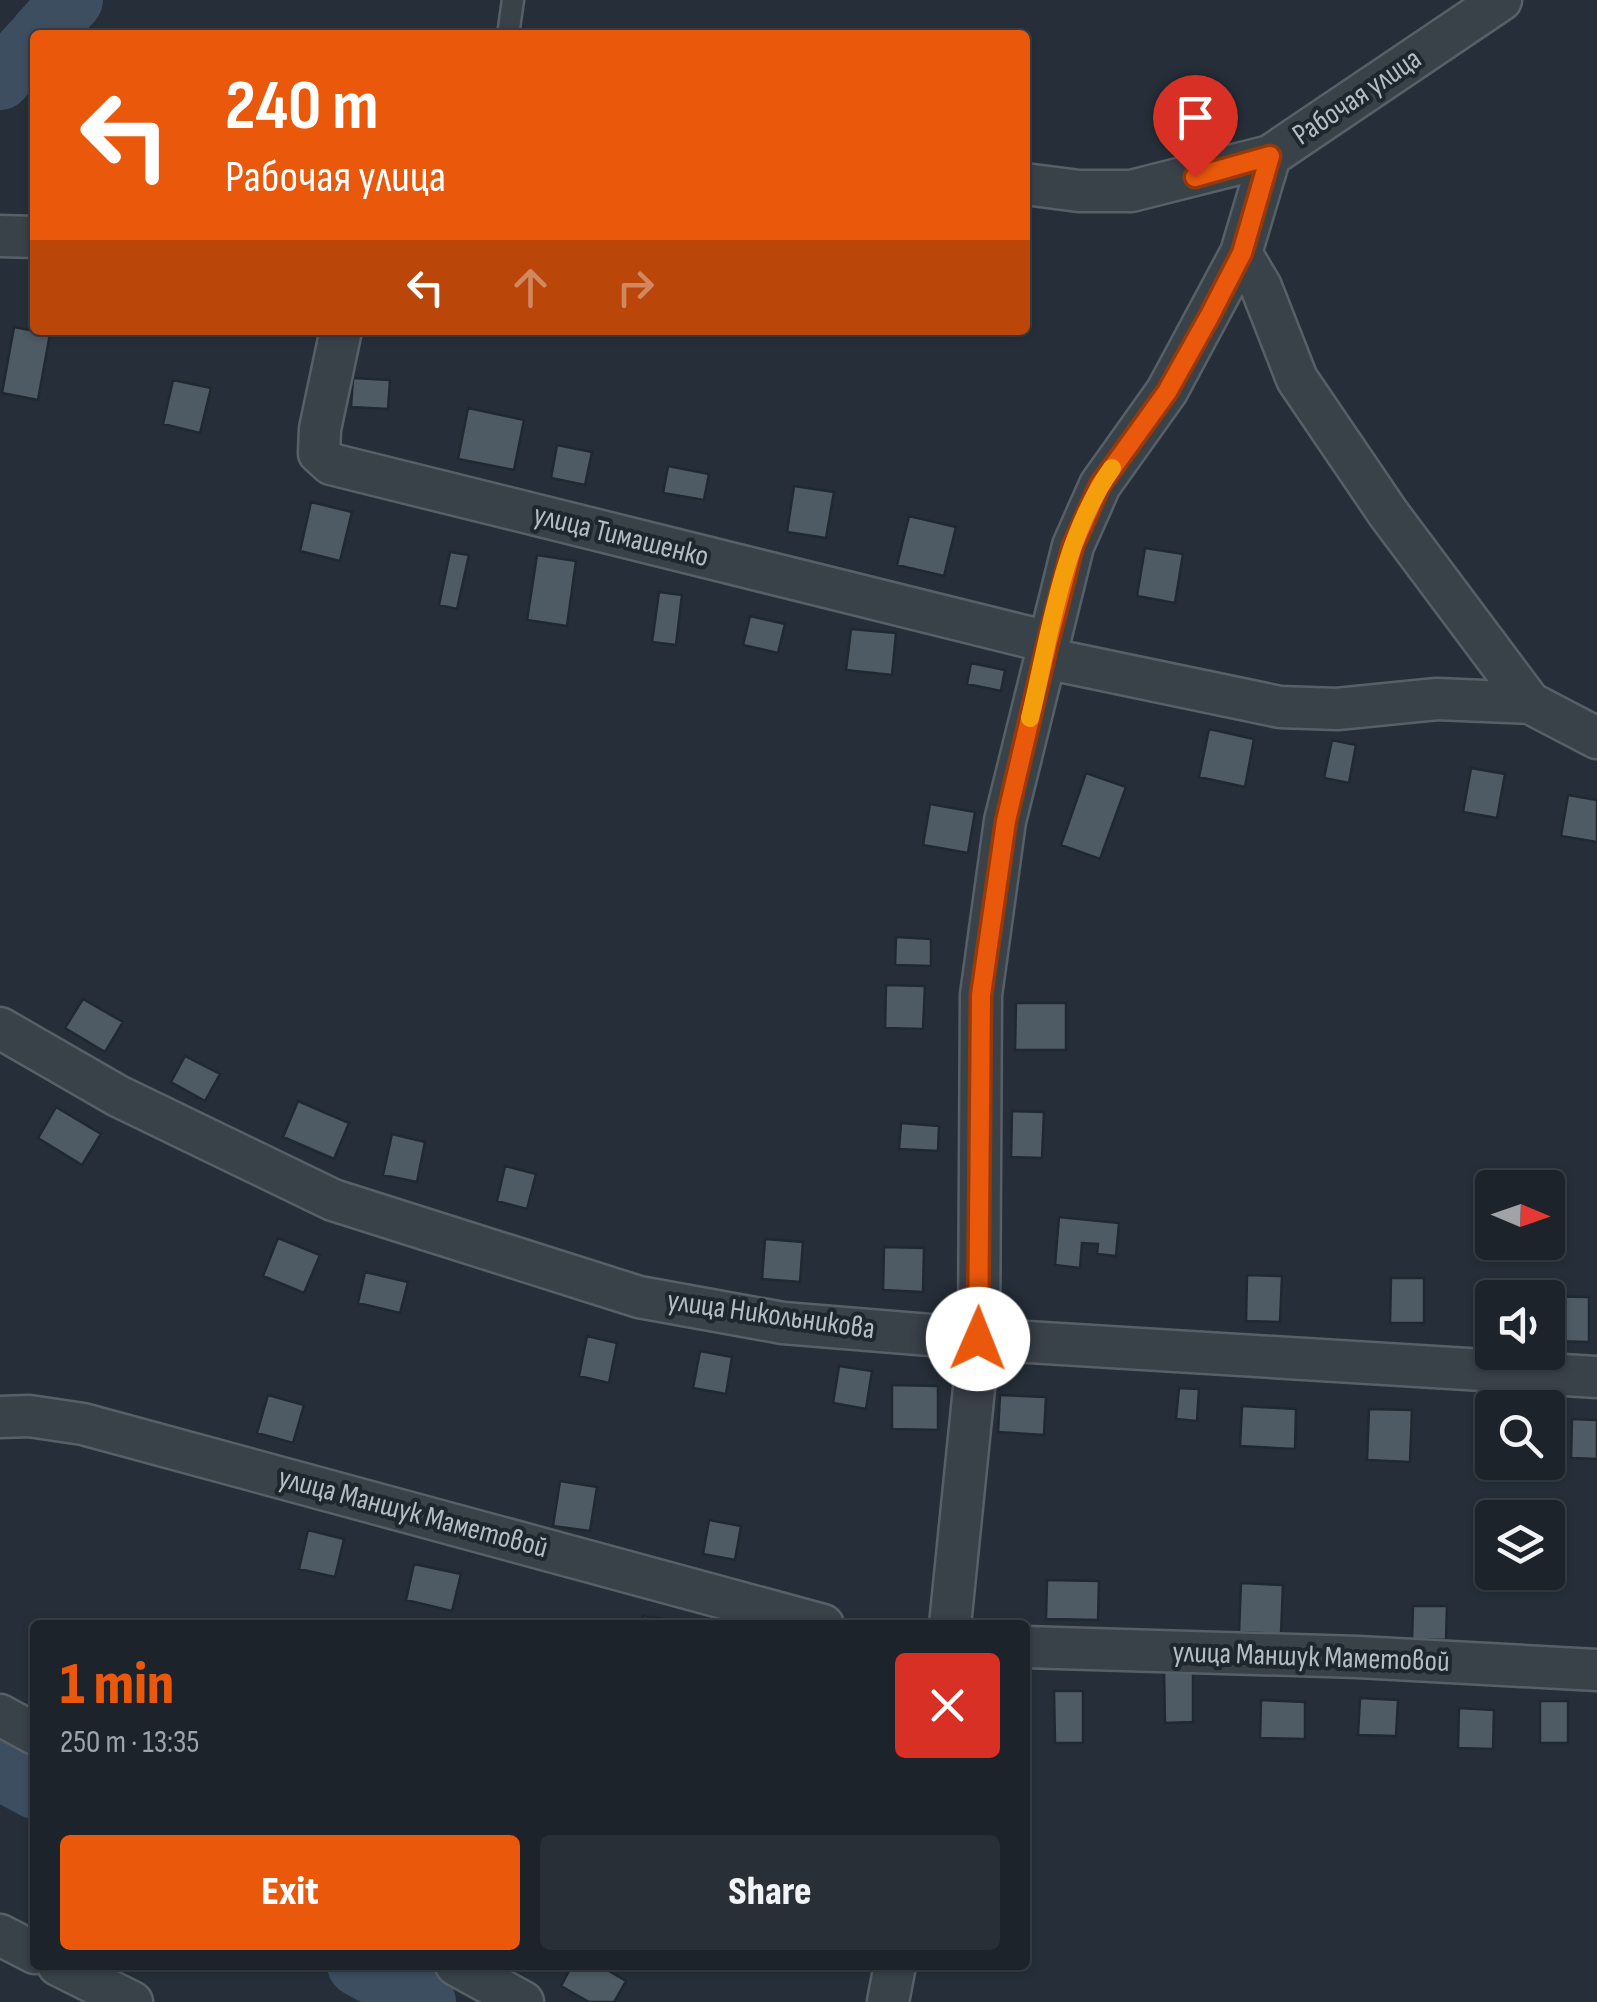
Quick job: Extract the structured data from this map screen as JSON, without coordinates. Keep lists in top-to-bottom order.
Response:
{
  "streets": {
    "street": [
      "Рабочая улица",
      "улица Тимашенко",
      "улица Никольникова",
      "улица Маншук Маметовой"
    ]
  },
  "north": "right",
  "page": {
    "turn": ["240 m", "Рабочая улица"],
    "heading": ["1 min", "250 m · 13:35"],
    "buttons": ["Exit", "Share"]
  }
}
